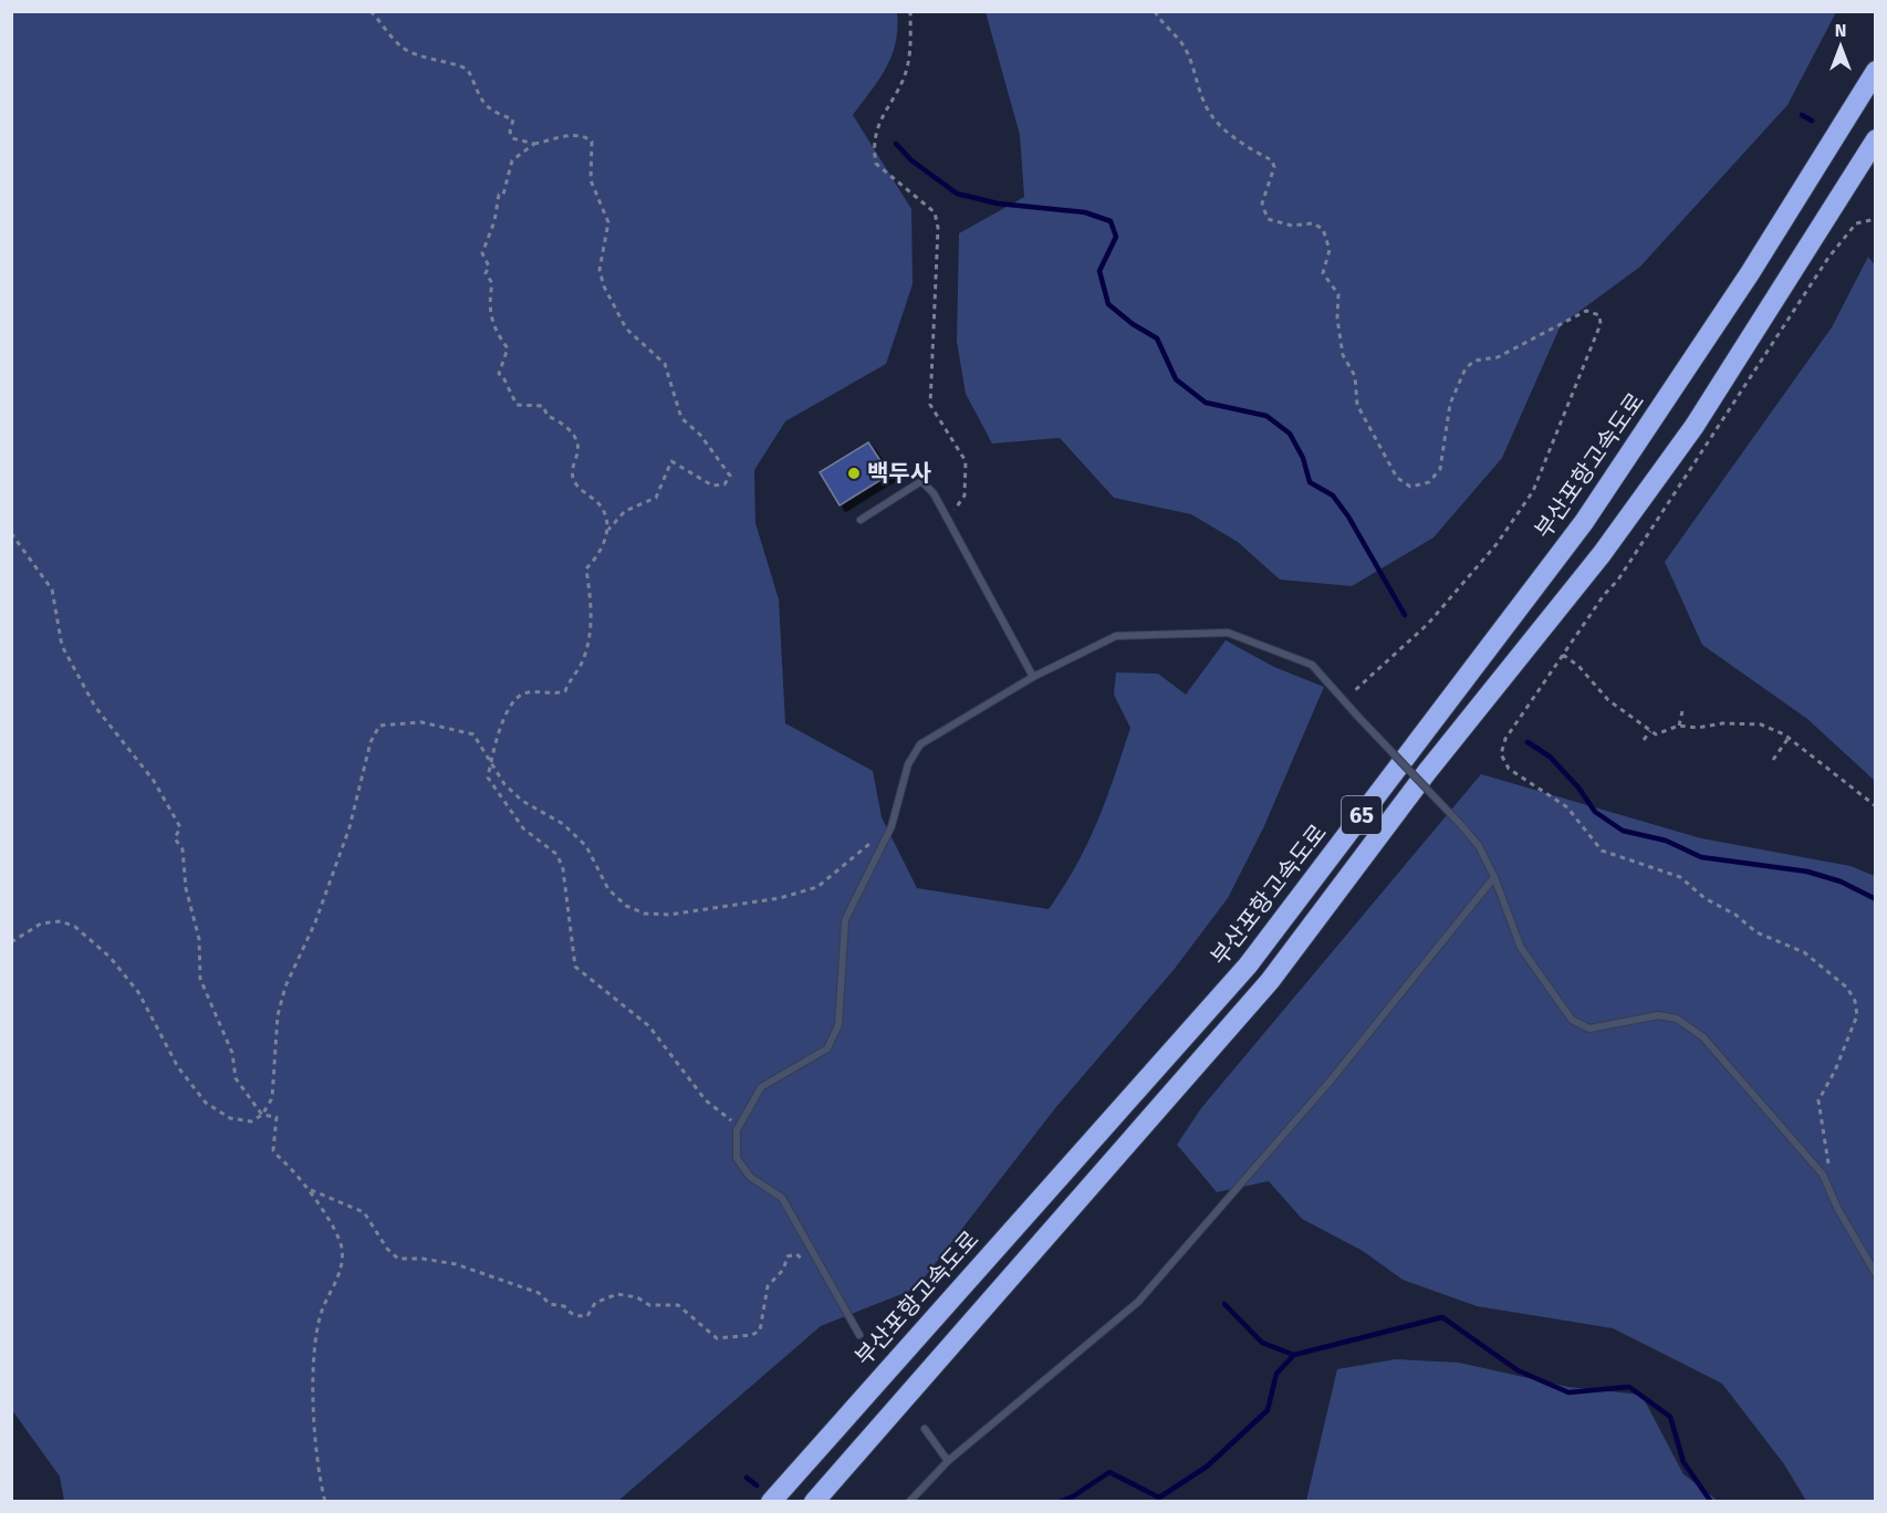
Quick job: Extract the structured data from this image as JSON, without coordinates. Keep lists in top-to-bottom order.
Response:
{
  "streets": {
    "highway": ["부산포항고속도로", "65"]
  },
  "places": ["백두사"],
  "north": "top"
}
